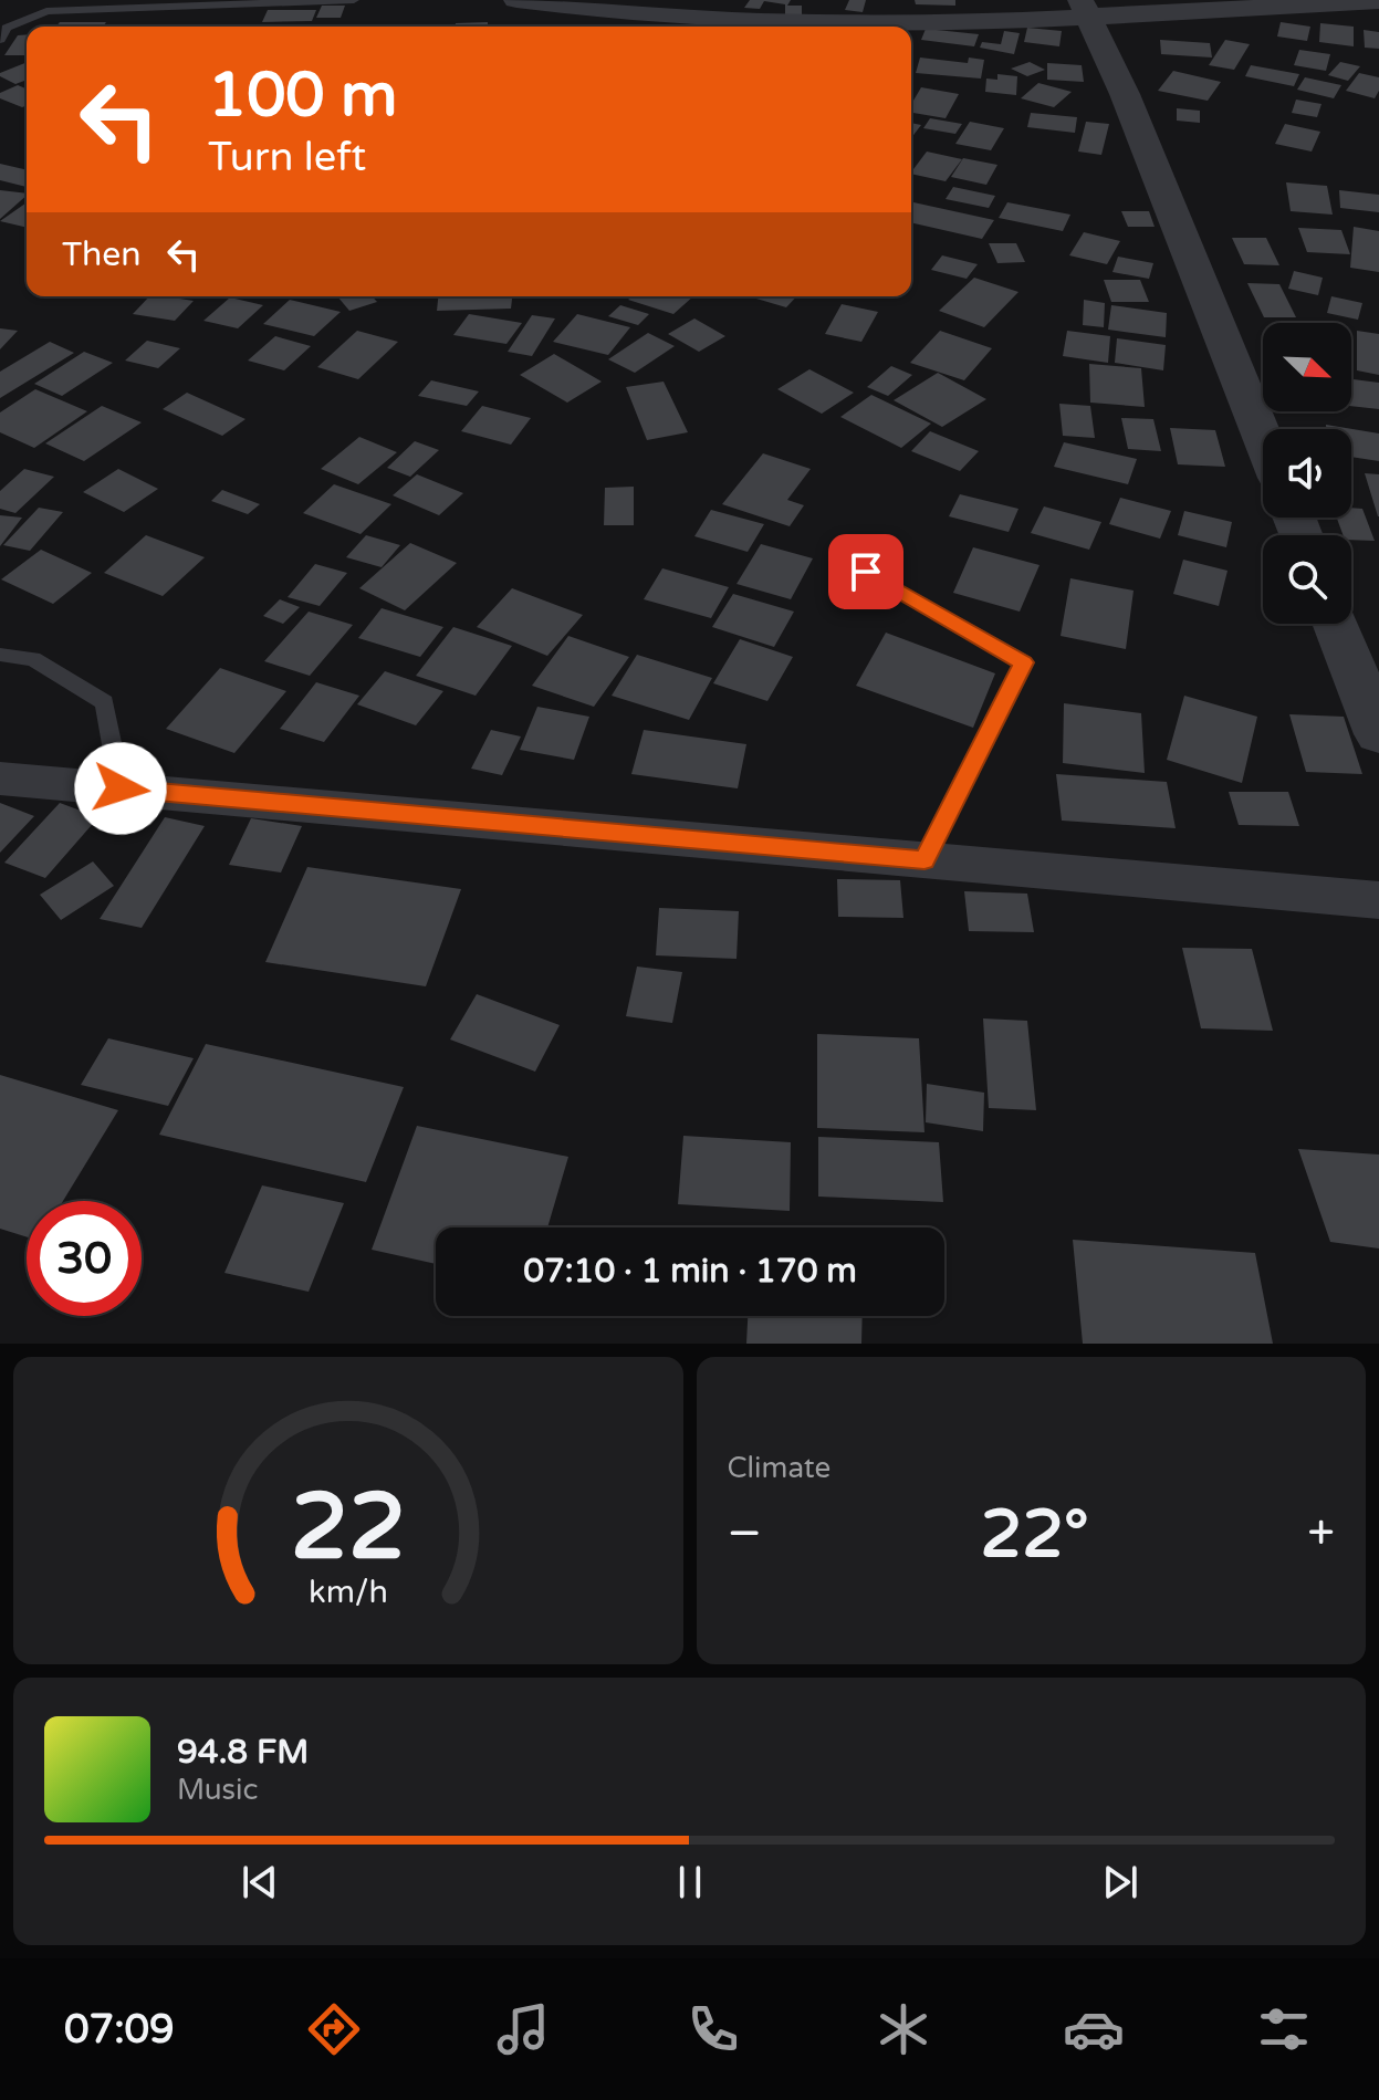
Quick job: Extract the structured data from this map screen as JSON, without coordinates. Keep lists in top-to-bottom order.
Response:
{
  "north": "bottom right",
  "page": {
    "turn": ["100 m", "Turn left"],
    "then": "Then",
    "limit": "30",
    "trip": "07:10 · 1 min · 170 m",
    "tile": "Climate",
    "heat": ["−", "22°", "+"],
    "song": ["94.8 FM", "Music"],
    "tabs": "07:09",
    "gauge": ["22", "km/h"]
  }
}
